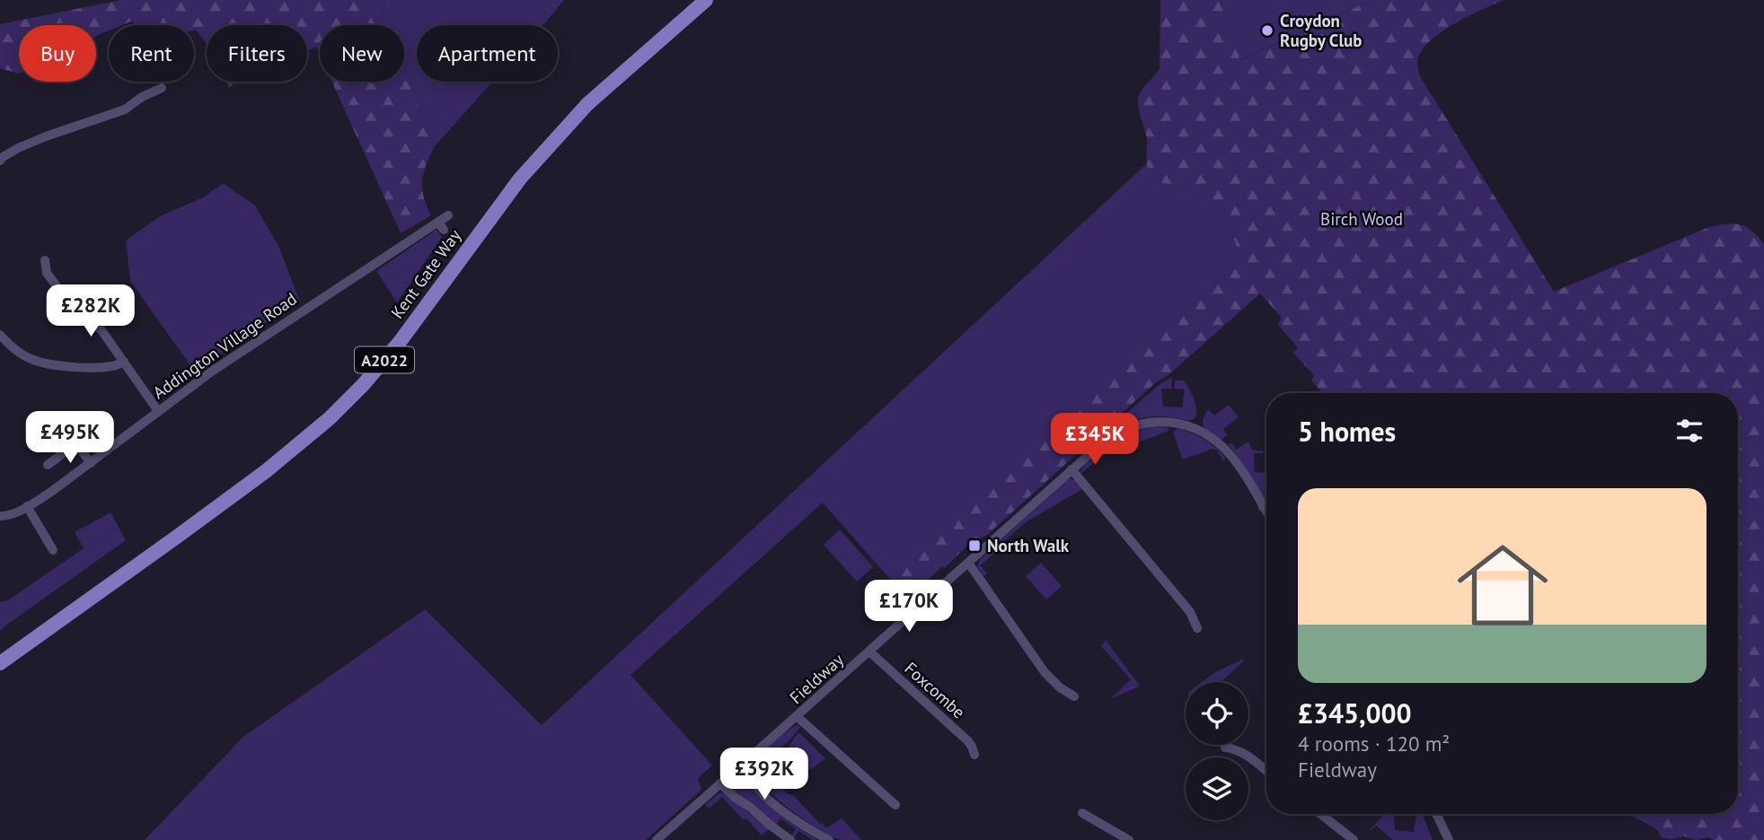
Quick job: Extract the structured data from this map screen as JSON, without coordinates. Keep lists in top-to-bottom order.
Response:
{
  "streets": {
    "main road": ["Kent Gate Way", "A2022"],
    "street": ["Addington Village Road", "Fieldway", "Foxcombe"]
  },
  "crossings": [
    ["Fieldway", "Foxcombe"]
  ],
  "parks": ["Birch Wood"],
  "places": {
    "other": ["Croydon Rugby Club"],
    "transit": ["North Walk"]
  },
  "page": {
    "chip": [
      "Buy",
      "Rent",
      "Filters",
      "New",
      "Apartment"
    ],
    "price": [
      "£282K",
      "£495K",
      "£345K",
      "£170K",
      "£392K"
    ],
    "heading": "5 homes",
    "list": [
      {
        "name": "£345,000",
        "note": "4 rooms · 120 m² · Fieldway"
      }
    ]
  }
}
